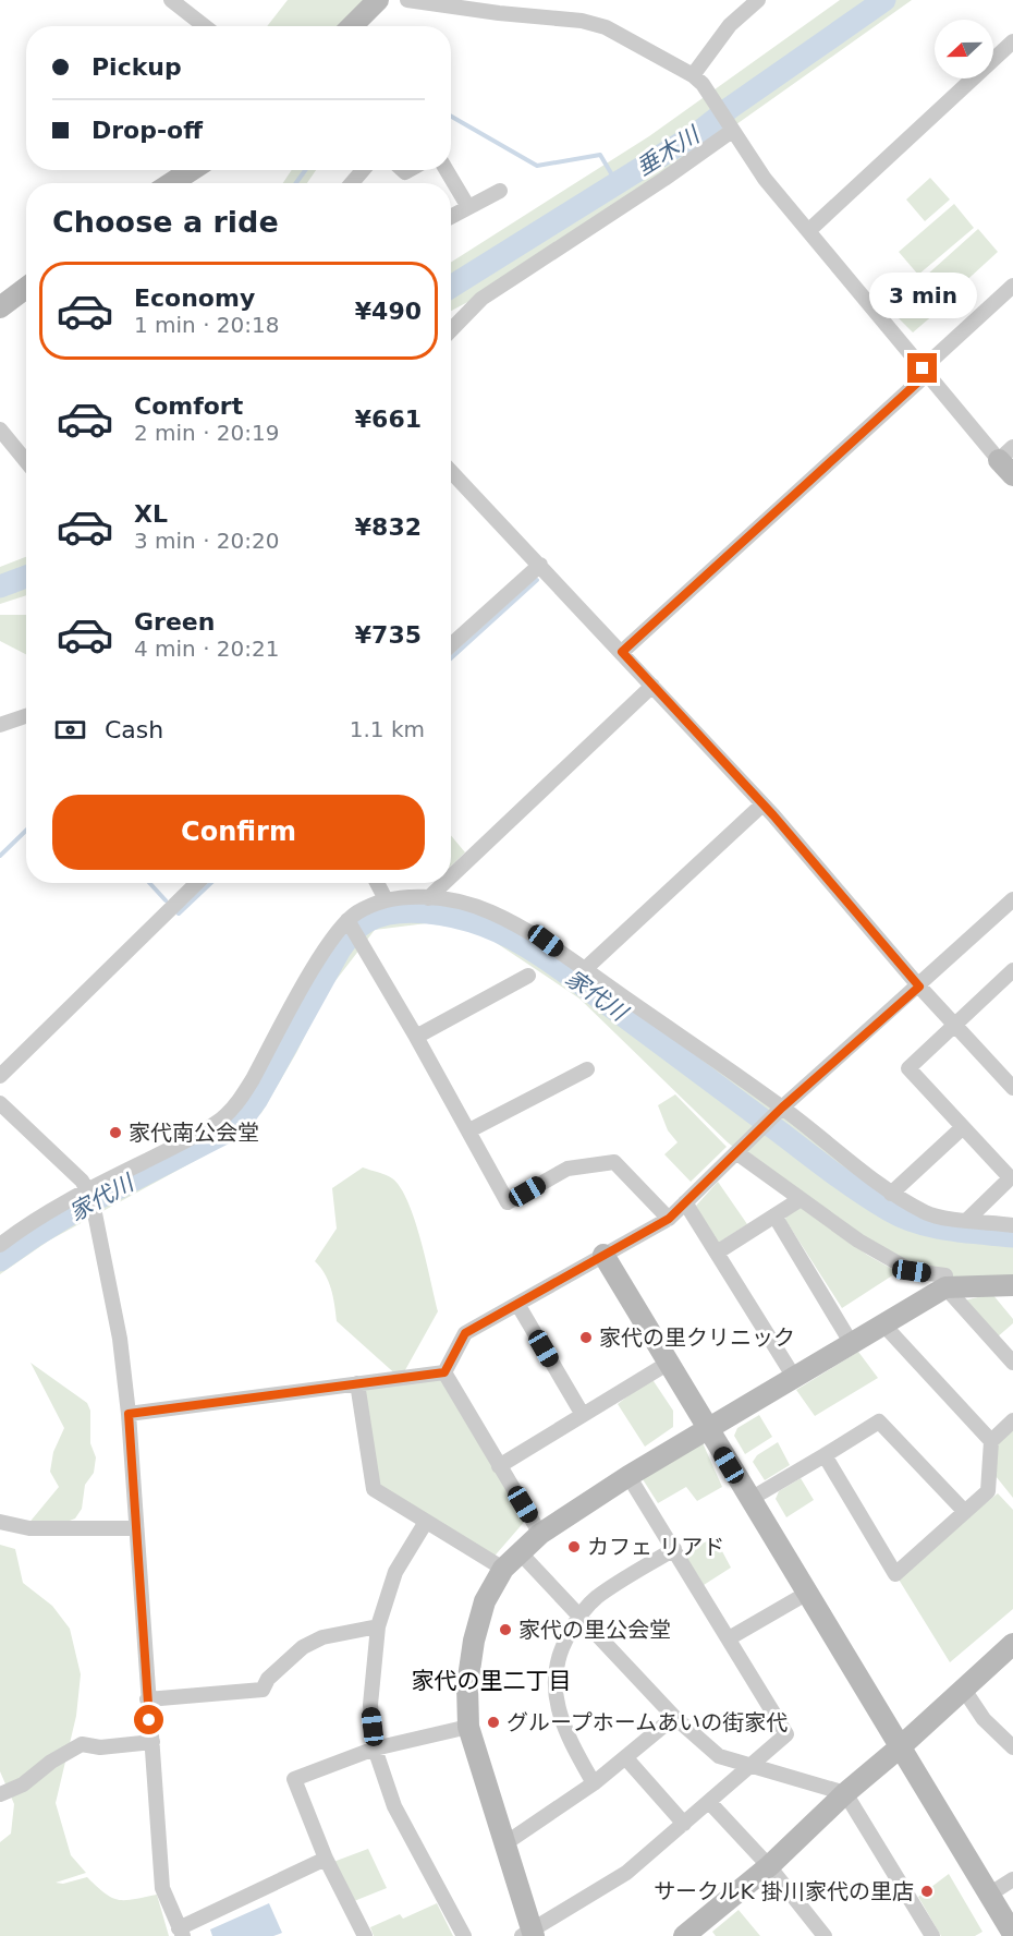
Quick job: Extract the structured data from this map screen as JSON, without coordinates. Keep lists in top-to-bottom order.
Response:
{
  "districts": ["家代の里二丁目"],
  "water": ["垂木川", "家代川"],
  "places": [
    "家代南公会堂",
    "家代の里クリニック",
    "カフェ リアド",
    "家代の里公会堂",
    "グループホームあいの街家代",
    "サークルK 掛川家代の里店"
  ],
  "north": "left",
  "page": {
    "banner": ["Pickup", "Drop-off"],
    "heading": "Choose a ride",
    "list": [
      {
        "name": "Economy",
        "note": "1 min · 20:18",
        "value": "¥490"
      },
      {
        "name": "Comfort",
        "note": "2 min · 20:19",
        "value": "¥661"
      },
      {
        "name": "XL",
        "note": "3 min · 20:20",
        "value": "¥832"
      },
      {
        "name": "Green",
        "note": "4 min · 20:21",
        "value": "¥735"
      }
    ],
    "bubble": "3 min",
    "pay": ["Cash", "1.1 km"],
    "buttons": "Confirm"
  }
}
